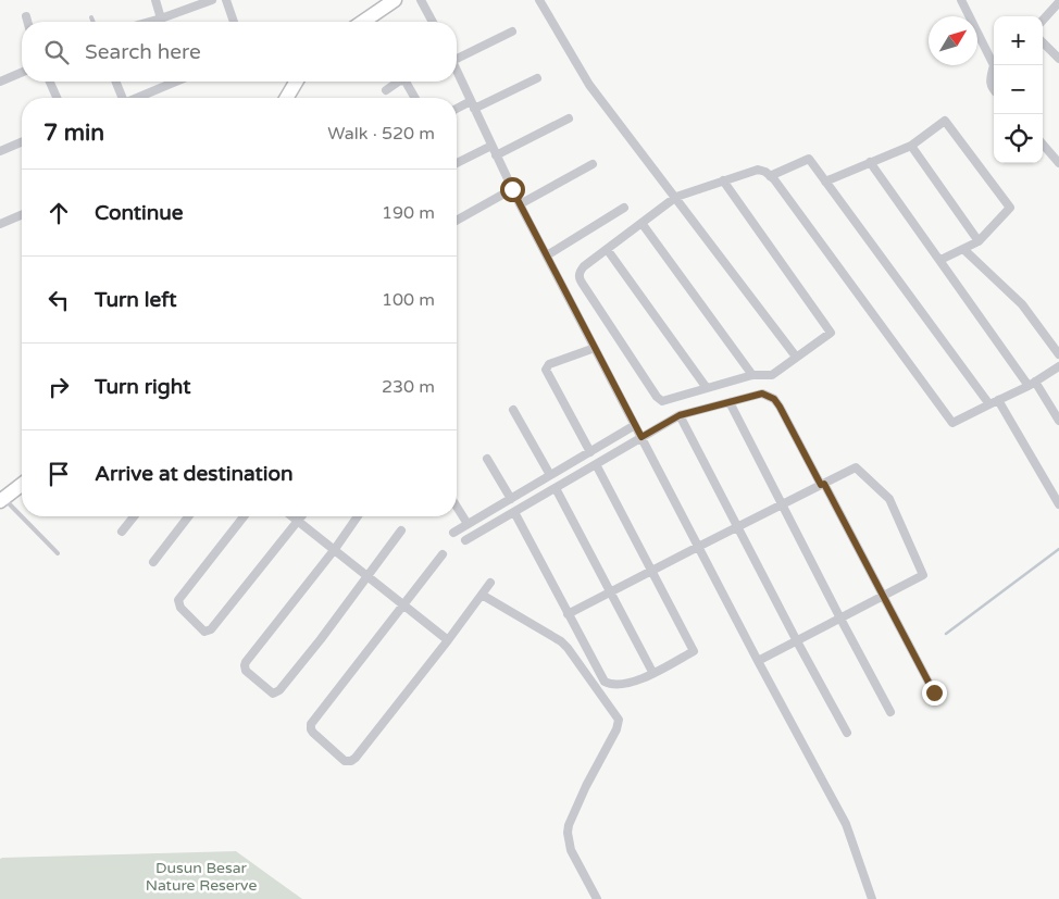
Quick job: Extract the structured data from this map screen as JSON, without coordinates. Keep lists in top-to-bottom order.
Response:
{
  "parks": ["Dusun Besar Nature Reserve"],
  "north": "top right",
  "page": {
    "map_buttons": ["+", "−"],
    "search": "Search here",
    "heading": ["7 min", "Walk · 520 m"],
    "list": [
      ["Continue", "190 m"],
      ["Turn left", "100 m"],
      ["Turn right", "230 m"],
      "Arrive at destination"
    ]
  }
}
